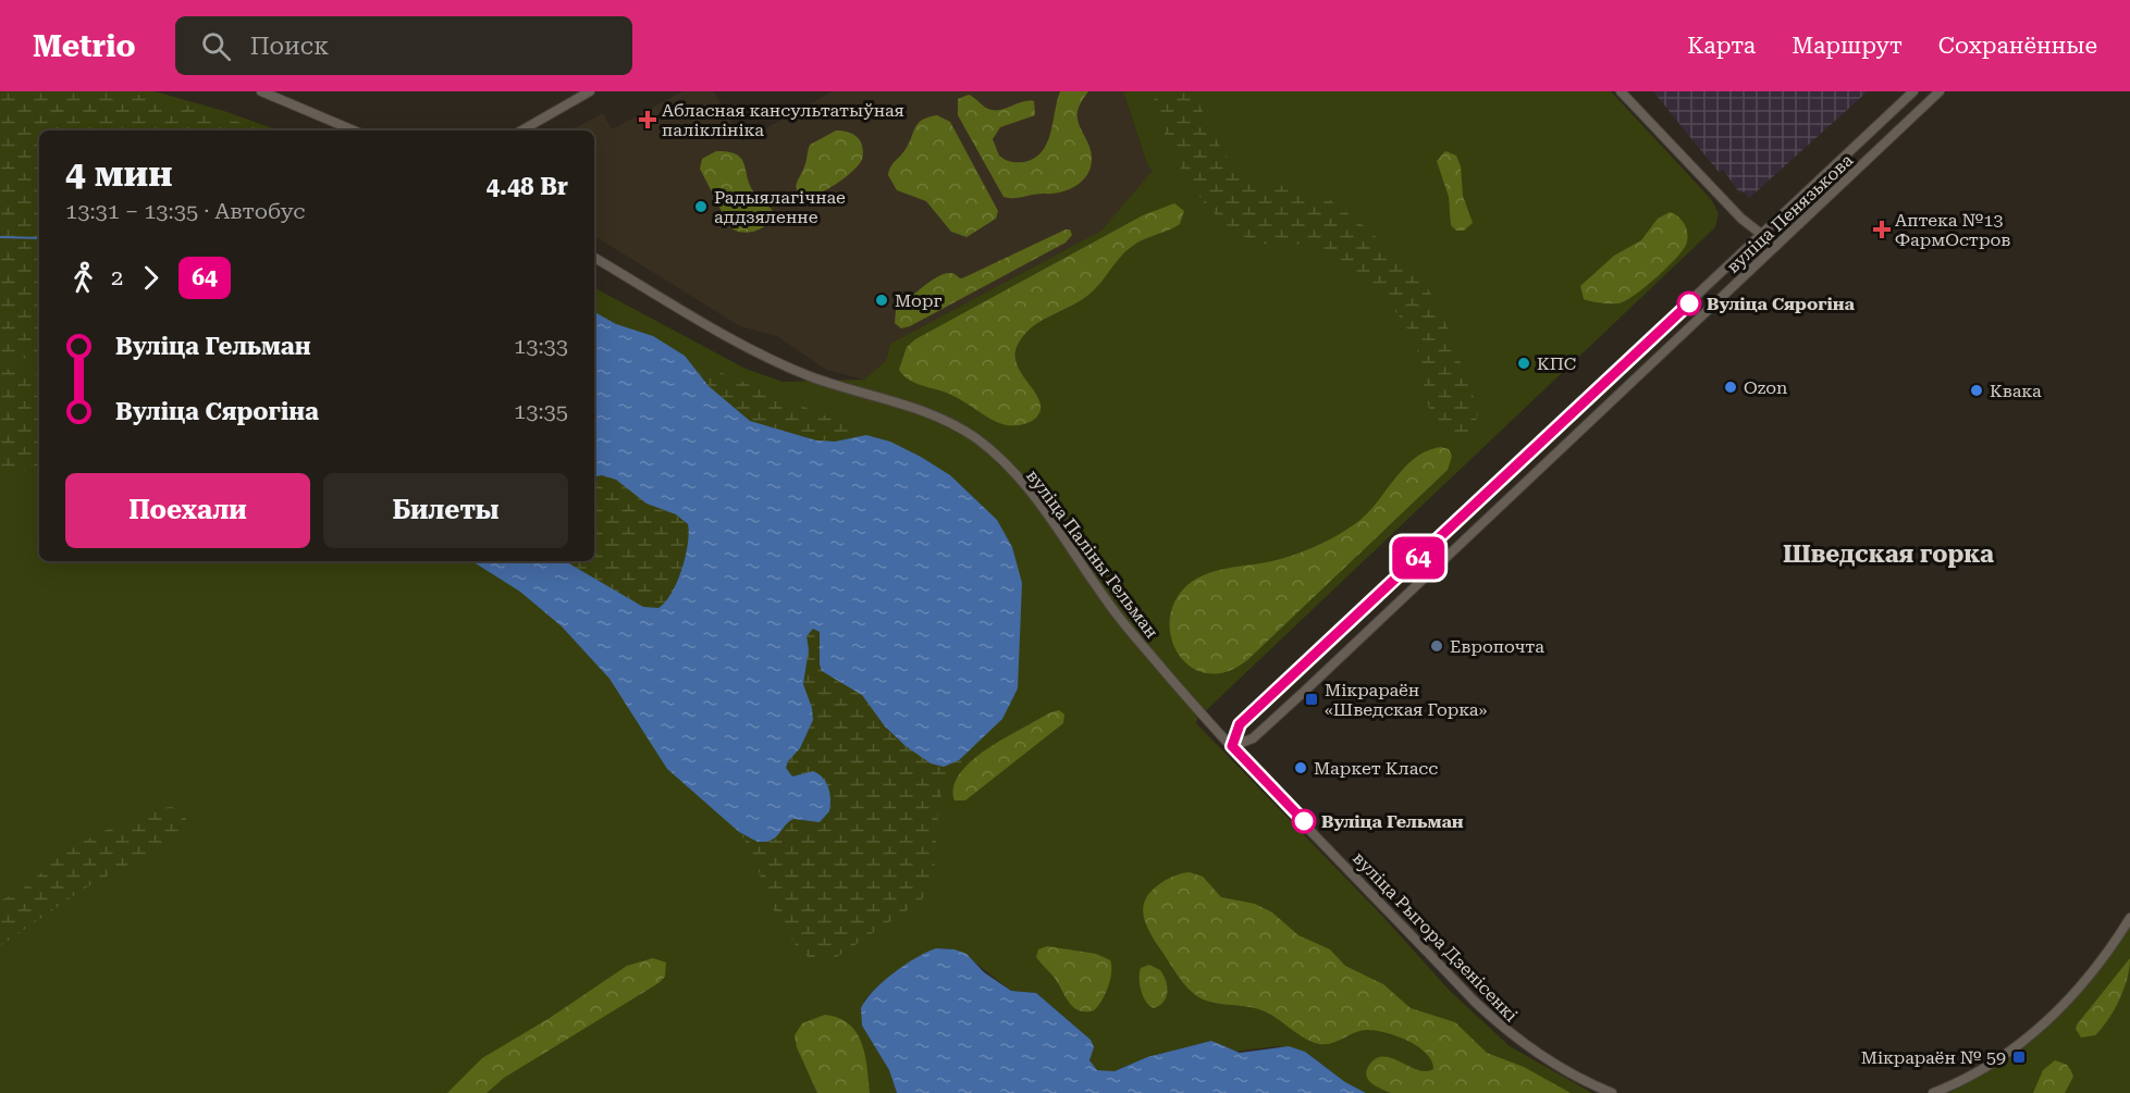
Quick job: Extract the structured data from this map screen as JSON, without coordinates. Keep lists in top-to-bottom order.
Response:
{
  "streets": {
    "street": ["вуліца Пенязькова", "вуліца Паліны Гельман", "вуліца Рыгора Дзенісенкі"]
  },
  "crossings": [
    ["вуліца Пенязькова", "вуліца Паліны Гельман"],
    ["вуліца Паліны Гельман", "вуліца Рыгора Дзенісенкі"]
  ],
  "districts": ["Шведская горка"],
  "places": {
    "health": ["Абласная кансультатыўная паліклініка", "Аптека №13 ФармОстров"],
    "other": [
      "Радыялагічнае аддзяленне",
      "Морг",
      "Вуліца Сярогіна",
      "КПС",
      "Ozon",
      "Квака",
      "Европочта",
      "Маркет Класс",
      "Вуліца Гельман"
    ],
    "transit": ["Мікрараён «Шведская Горка»", "Мікрараён № 59"]
  },
  "lines": ["bus line 64"],
  "page": {
    "header": "Metrio",
    "search": "Поиск",
    "nav": ["Карта", "Маршрут", "Сохранённые"],
    "on_map": "64",
    "heading": ["4 мин", "13:31 – 13:35 · Автобус", "4.48 Br"],
    "legs": ["2", "64"],
    "list": [
      {
        "name": "Вуліца Гельман",
        "value": "13:33"
      },
      {
        "name": "Вуліца Сярогіна",
        "value": "13:35"
      }
    ],
    "buttons": ["Поехали", "Билеты"]
  }
}
